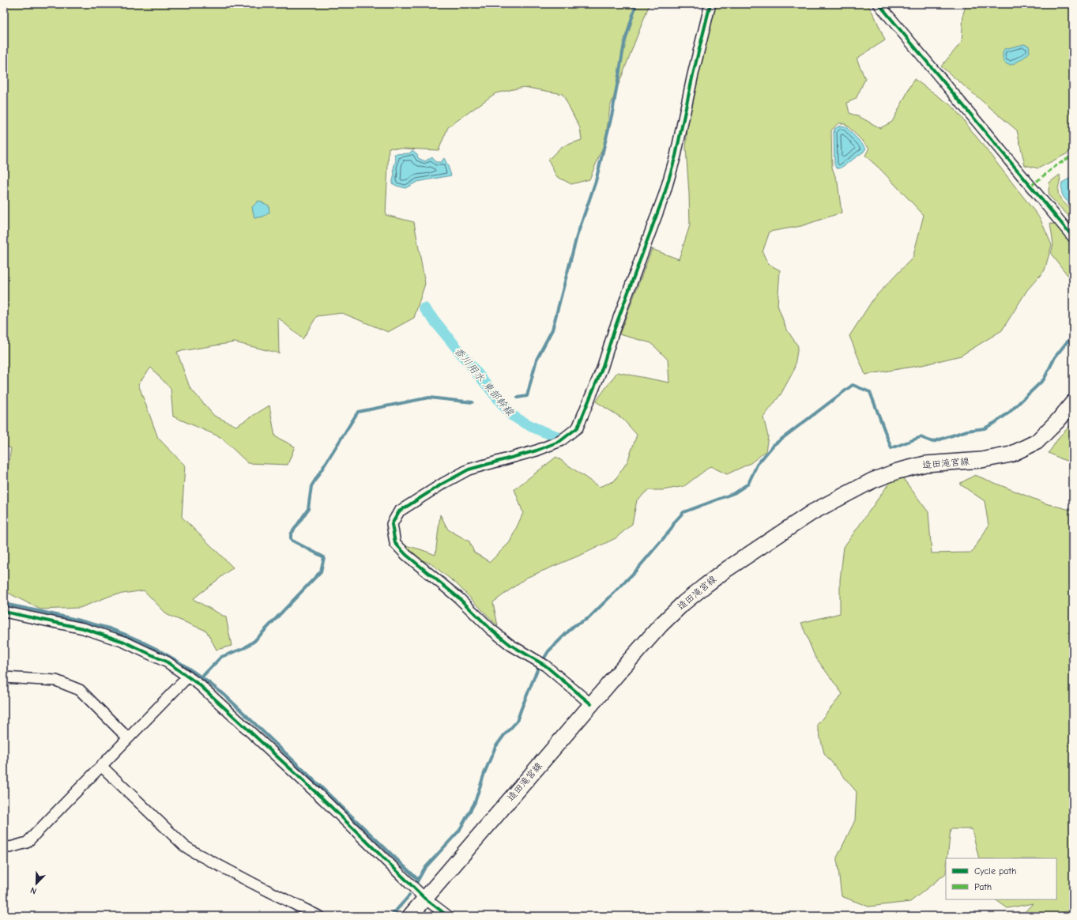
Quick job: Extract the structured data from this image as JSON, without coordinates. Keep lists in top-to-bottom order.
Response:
{
  "streets": {
    "main road": ["造田滝宮線"]
  },
  "water": ["香川用水 東部幹線"],
  "legend": ["Cycle path", "Path"],
  "north": "bottom left"
}
